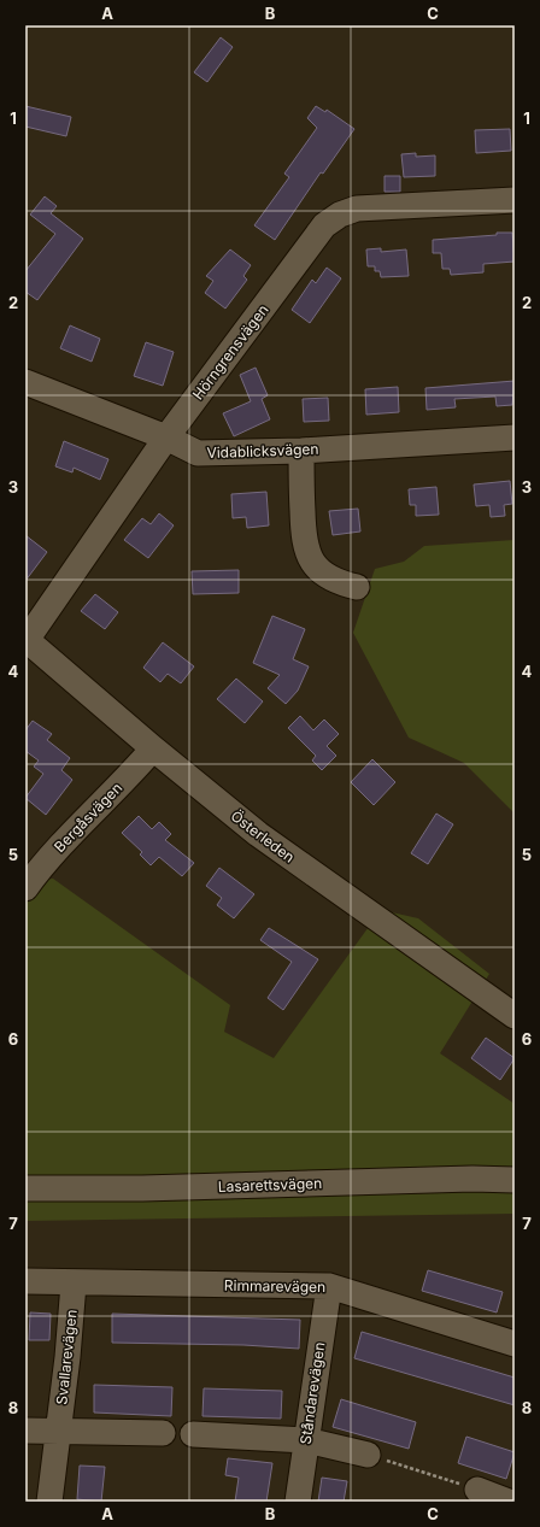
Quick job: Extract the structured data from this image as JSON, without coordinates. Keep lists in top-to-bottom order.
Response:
{
  "streets": {
    "street": [
      "Hörngrensvägen",
      "Vidablicksvägen",
      "Bergåsvägen",
      "Österleden",
      "Lasarettsvägen",
      "Rimmarevägen",
      "Svallarevägen",
      "Ståndarevägen"
    ]
  },
  "crossings": [
    ["Hörngrensvägen", "Vidablicksvägen"],
    ["Hörngrensvägen", "Österleden"],
    ["Bergåsvägen", "Österleden"],
    ["Rimmarevägen", "Svallarevägen"],
    ["Rimmarevägen", "Ståndarevägen"]
  ],
  "grid": {
    "columns": ["A", "B", "C"],
    "rows": [
      "1",
      "2",
      "3",
      "4",
      "5",
      "6",
      "7",
      "8"
    ]
  }
}
